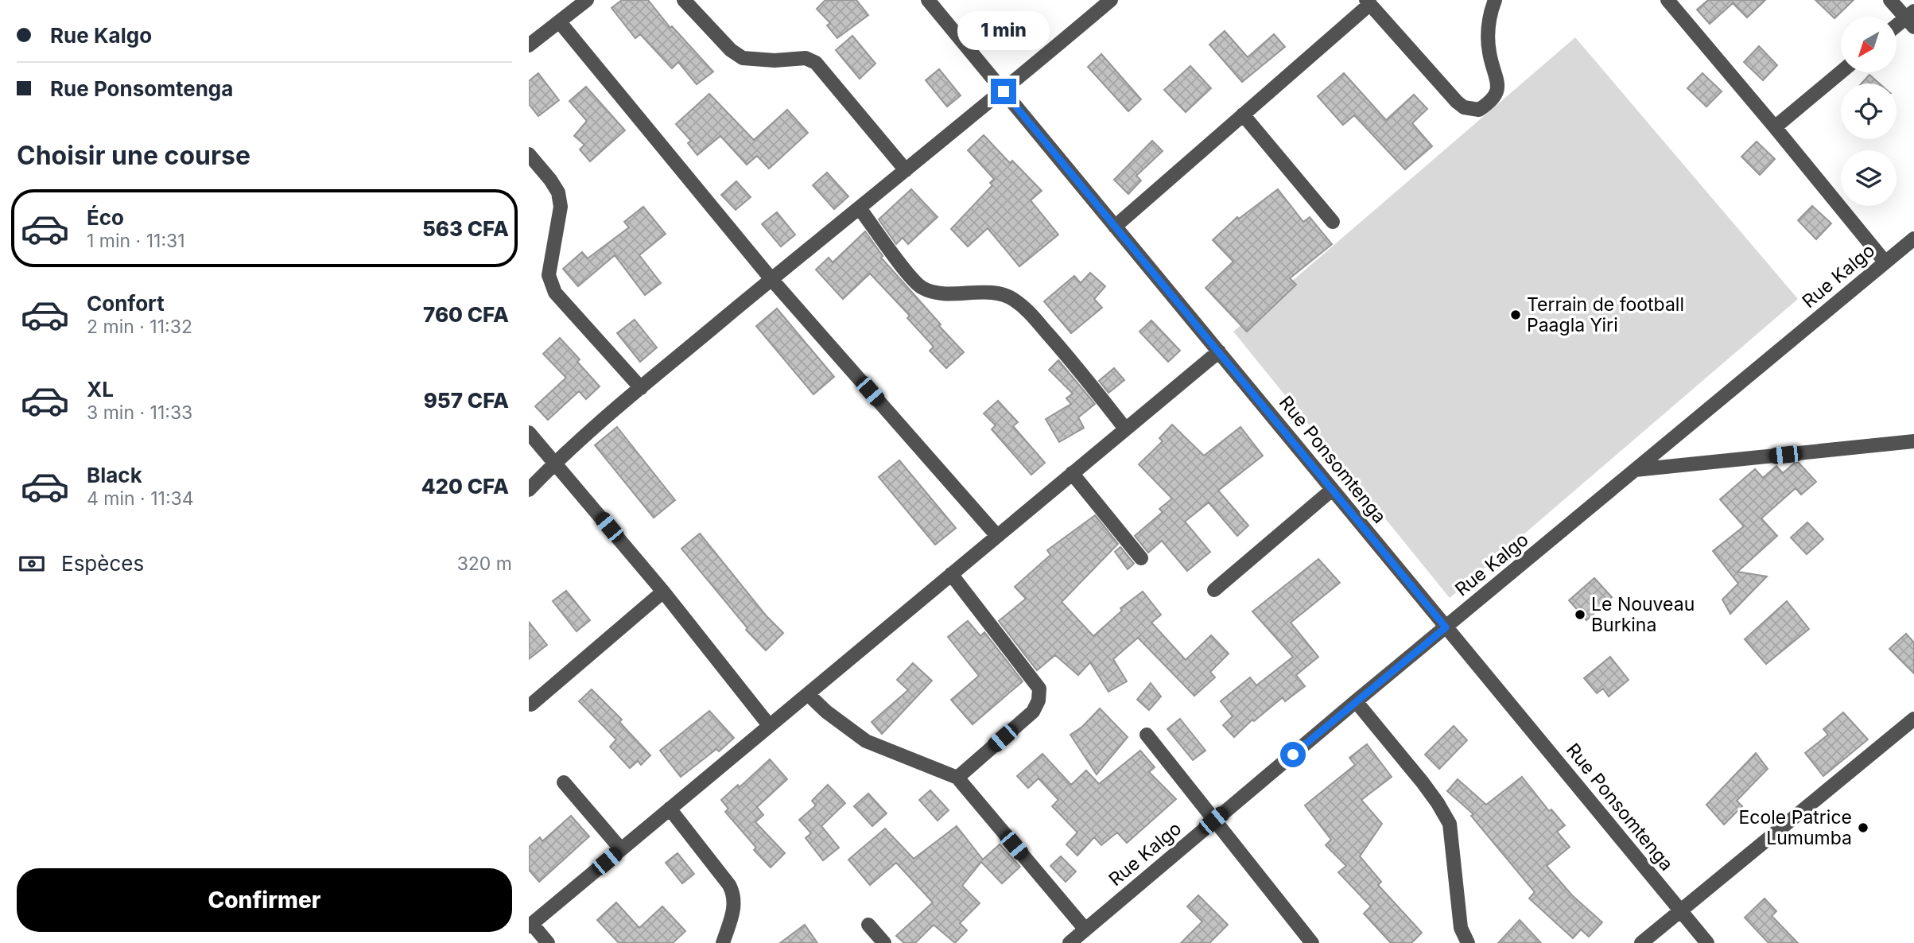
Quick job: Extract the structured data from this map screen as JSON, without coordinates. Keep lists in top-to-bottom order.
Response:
{
  "streets": {
    "street": ["Rue Kalgo", "Rue Ponsomtenga"]
  },
  "crossings": [
    ["Rue Kalgo", "Rue Ponsomtenga"]
  ],
  "places": ["Terrain de football Paagla Yiri", "Le Nouveau Burkina", "Ecole Patrice Lumumba"],
  "north": "bottom left",
  "page": {
    "banner": ["Rue Kalgo", "Rue Ponsomtenga"],
    "bubble": "1 min",
    "heading": "Choisir une course",
    "list": [
      {
        "name": "Éco",
        "note": "1 min · 11:31",
        "value": "563 CFA"
      },
      {
        "name": "Confort",
        "note": "2 min · 11:32",
        "value": "760 CFA"
      },
      {
        "name": "XL",
        "note": "3 min · 11:33",
        "value": "957 CFA"
      },
      {
        "name": "Black",
        "note": "4 min · 11:34",
        "value": "420 CFA"
      }
    ],
    "pay": ["Espèces", "320 m"],
    "buttons": "Confirmer"
  }
}
